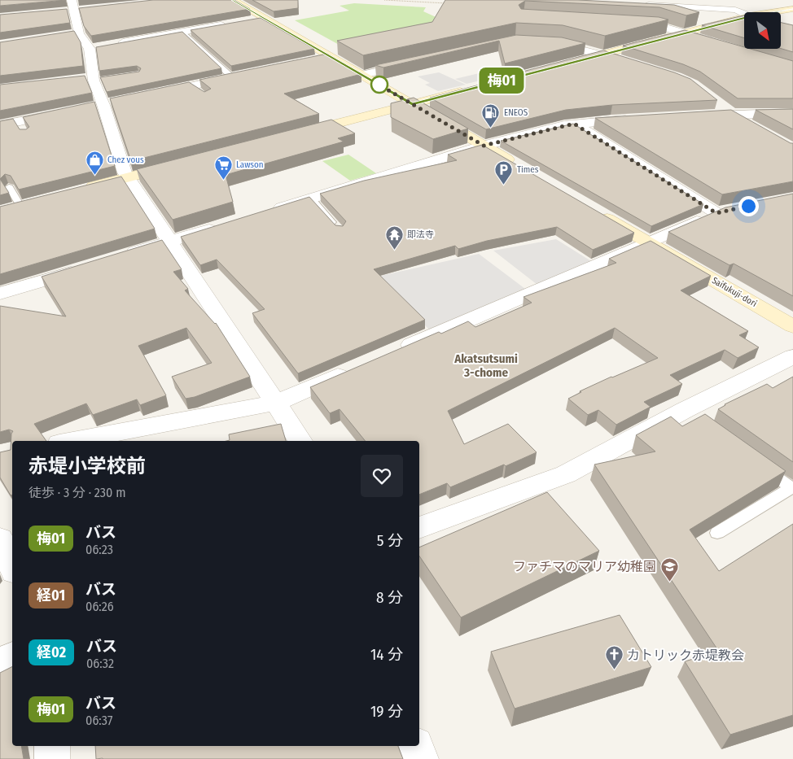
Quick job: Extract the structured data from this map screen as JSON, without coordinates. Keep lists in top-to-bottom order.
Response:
{
  "streets": {
    "street": ["Saifukuji-dori"]
  },
  "districts": ["Akatsutsumi 3-chome"],
  "places": {
    "fuel station": ["ENEOS"],
    "shop": ["Chez vous"],
    "supermarket": ["Lawson"],
    "parking": ["Times"],
    "temple": ["即法寺"],
    "school or university": ["ファチマのマリア幼稚園"],
    "church": ["カトリック赤堤教会"]
  },
  "lines": ["bus line 梅01"],
  "north": "bottom right",
  "page": {
    "on_map": "梅01",
    "heading": ["赤堤小学校前", "徒歩 · 3 分 · 230 m"],
    "list": [
      {
        "mark": "梅01",
        "name": "バス",
        "note": "06:23",
        "value": "5 分"
      },
      {
        "mark": "経01",
        "name": "バス",
        "note": "06:26",
        "value": "8 分"
      },
      {
        "mark": "経02",
        "name": "バス",
        "note": "06:32",
        "value": "14 分"
      },
      {
        "mark": "梅01",
        "name": "バス",
        "note": "06:37",
        "value": "19 分"
      }
    ]
  }
}
